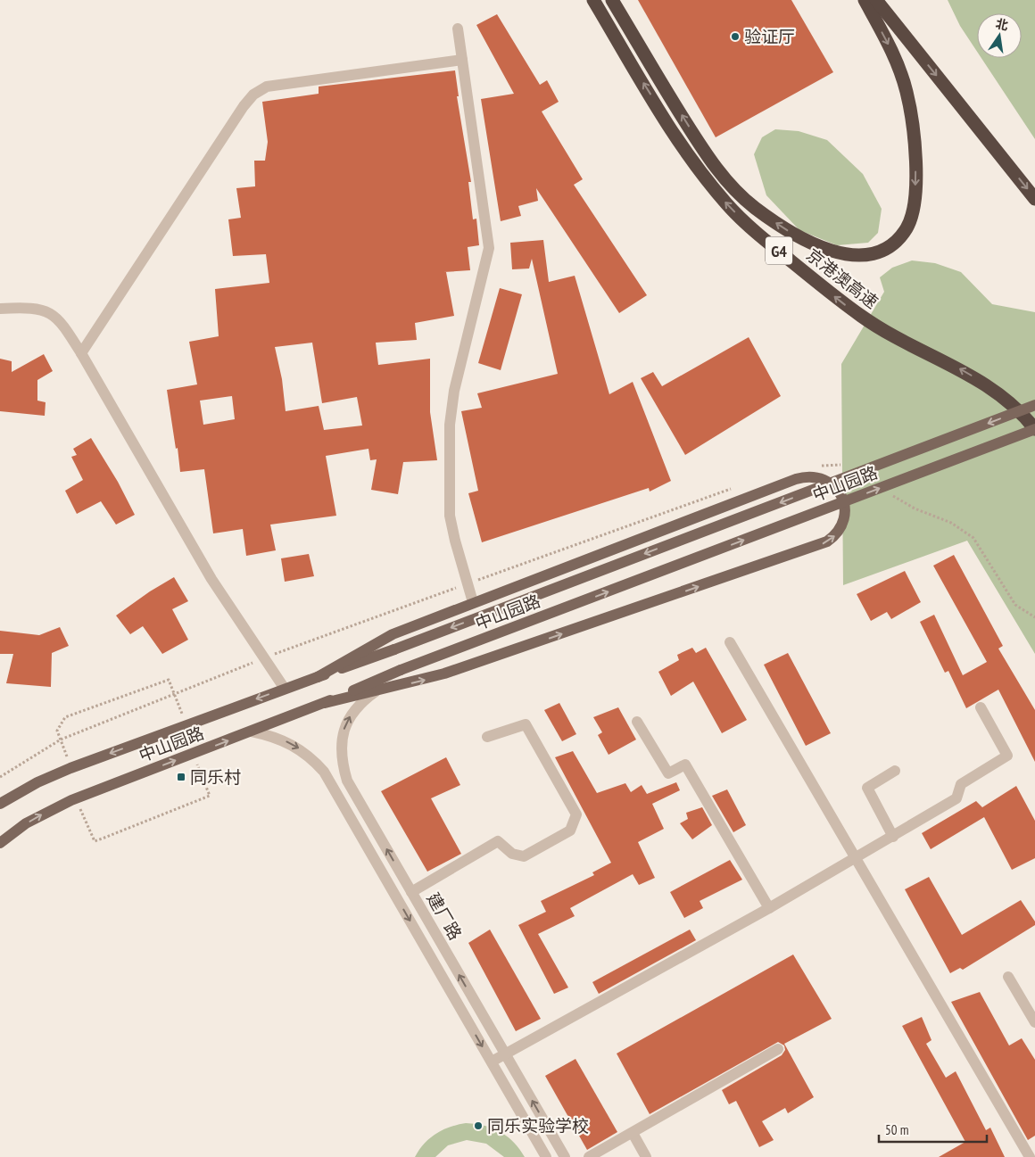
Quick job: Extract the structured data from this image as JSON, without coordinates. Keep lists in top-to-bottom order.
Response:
{
  "streets": {
    "highway": ["G4", "京港澳高速"],
    "main road": ["中山园路"],
    "street": ["建厂路"]
  },
  "crossings": [
    ["京港澳高速", "中山园路"],
    ["中山园路", "建厂路"]
  ],
  "one_way": ["京港澳高速"],
  "places": {
    "other": ["验证厅", "同乐实验学校"],
    "transit": ["同乐村"]
  },
  "scale_bar": "50 m",
  "north": "top"
}
